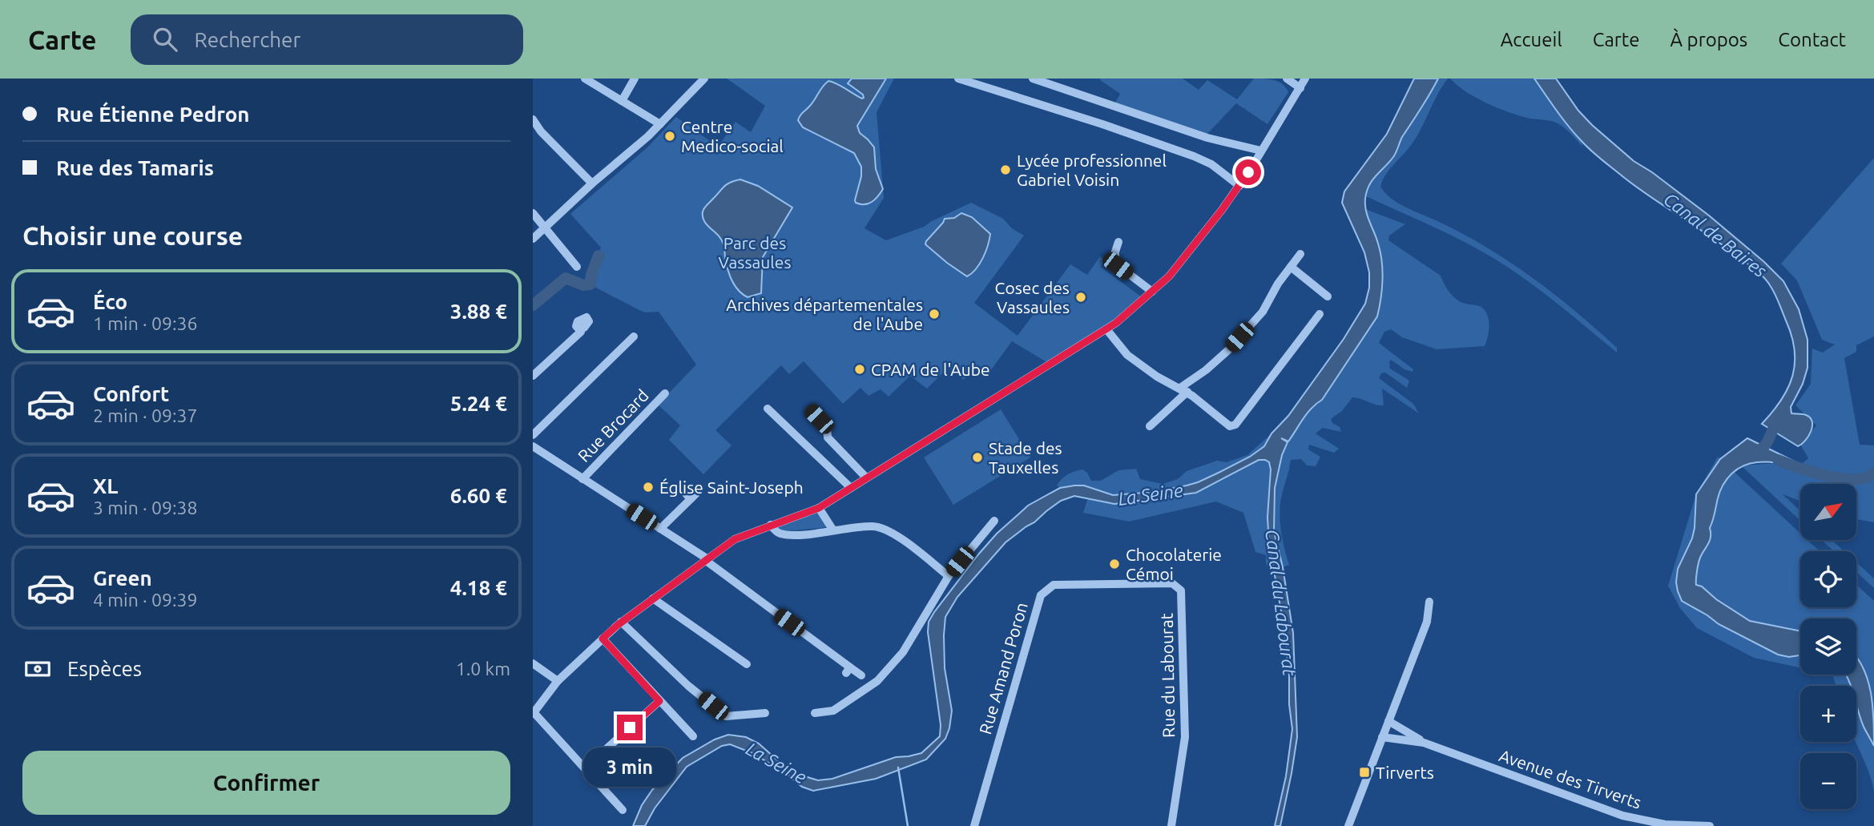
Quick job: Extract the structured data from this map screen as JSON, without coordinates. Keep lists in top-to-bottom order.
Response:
{
  "streets": {
    "street": [
      "Rue Brocard",
      "Rue Amand Poron",
      "Rue du Labourat",
      "Avenue des Tirverts"
    ]
  },
  "crossings": [
    ["Rue Amand Poron", "Rue du Labourat"]
  ],
  "water": ["Canal de Baires", "La Seine", "Canal du Labourat"],
  "parks": ["Parc des Vassaules"],
  "places": {
    "other": [
      "Centre Medico-social",
      "Lycée professionnel Gabriel Voisin",
      "Cosec des Vassaules",
      "Archives départementales de l'Aube",
      "CPAM de l'Aube",
      "Stade des Tauxelles",
      "Église Saint-Joseph",
      "Chocolaterie Cémoi"
    ],
    "transit": ["Tirverts"]
  },
  "north": "top right",
  "page": {
    "header": "Carte",
    "search": "Rechercher",
    "nav": [
      "Accueil",
      "Carte",
      "À propos",
      "Contact"
    ],
    "banner": ["Rue Étienne Pedron", "Rue des Tamaris"],
    "heading": "Choisir une course",
    "list": [
      {
        "name": "Éco",
        "note": "1 min · 09:36",
        "value": "3.88 €"
      },
      {
        "name": "Confort",
        "note": "2 min · 09:37",
        "value": "5.24 €"
      },
      {
        "name": "XL",
        "note": "3 min · 09:38",
        "value": "6.60 €"
      },
      {
        "name": "Green",
        "note": "4 min · 09:39",
        "value": "4.18 €"
      }
    ],
    "map_buttons": ["+", "−"],
    "pay": ["Espèces", "1.0 km"],
    "buttons": "Confirmer",
    "bubble": "3 min"
  }
}
